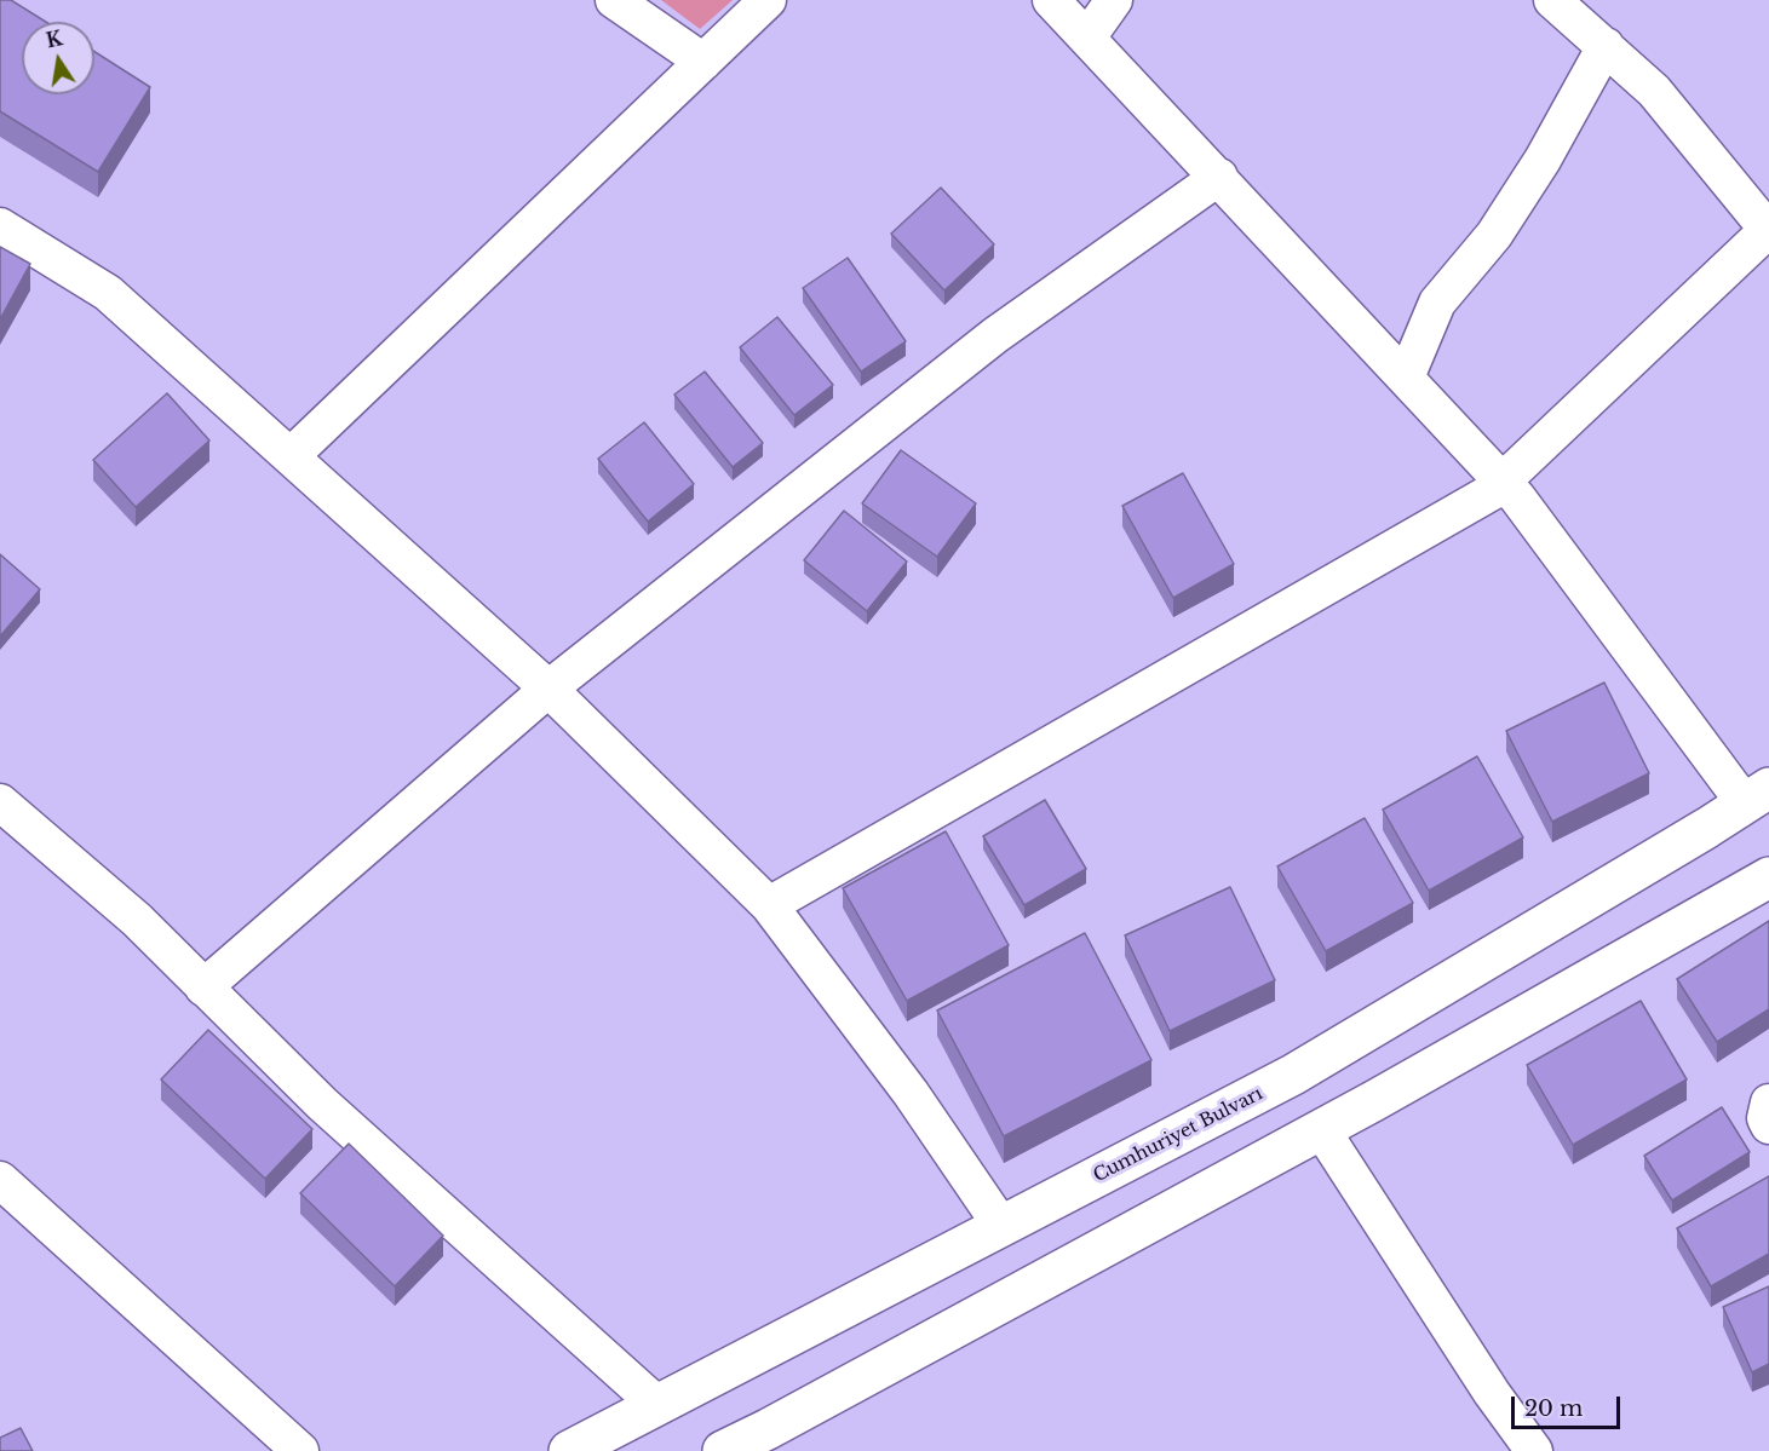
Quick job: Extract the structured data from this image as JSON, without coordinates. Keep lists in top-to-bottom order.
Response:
{
  "streets": {
    "main road": ["Cumhuriyet Bulvarı"]
  },
  "scale_bar": "20 m",
  "north": "top"
}
